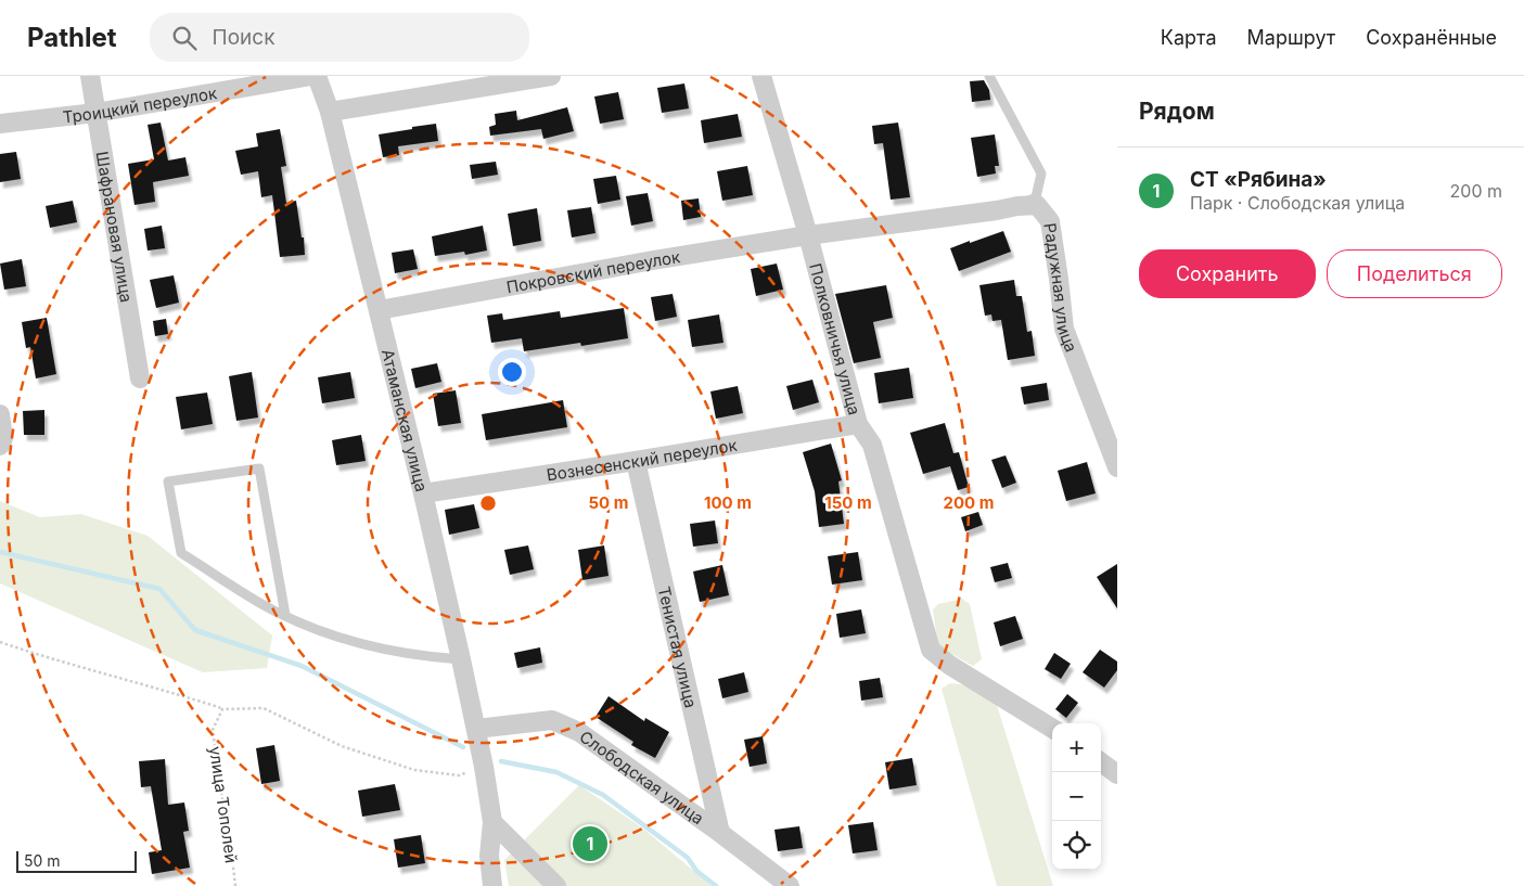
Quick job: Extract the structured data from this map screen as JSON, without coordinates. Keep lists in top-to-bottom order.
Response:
{
  "streets": {
    "street": [
      "Троицкий переулок",
      "Шафрановая улица",
      "Покровский переулок",
      "Радужная улица",
      "Полковничья улица",
      "Атаманская улица",
      "Вознесенский переулок",
      "Тенистая улица",
      "Слободская улица"
    ],
    "path": ["улица Тополей"]
  },
  "crossings": [
    ["Троицкий переулок", "Шафрановая улица"],
    ["Покровский переулок", "Радужная улица"],
    ["Покровский переулок", "Полковничья улица"],
    ["Покровский переулок", "Атаманская улица"],
    ["Радужная улица", "Полковничья улица"],
    ["Полковничья улица", "Вознесенский переулок"],
    ["Атаманская улица", "Вознесенский переулок"],
    ["Атаманская улица", "Слободская улица"],
    ["Вознесенский переулок", "Тенистая улица"],
    ["Тенистая улица", "Слободская улица"]
  ],
  "scale_bar": "50 m",
  "page": {
    "header": "Pathlet",
    "search": "Поиск",
    "nav": ["Карта", "Маршрут", "Сохранённые"],
    "heading": "Рядом",
    "list": [
      {
        "mark": "1",
        "name": "СТ «Рябина»",
        "note": "Парк · Слободская улица",
        "value": "200 m"
      }
    ],
    "buttons": ["Сохранить", "Поделиться"],
    "map_buttons": ["+", "−"],
    "pins": "1",
    "scale": "50 m"
  },
  "rings": [
    "50 m",
    "100 m",
    "150 m",
    "200 m"
  ]
}
